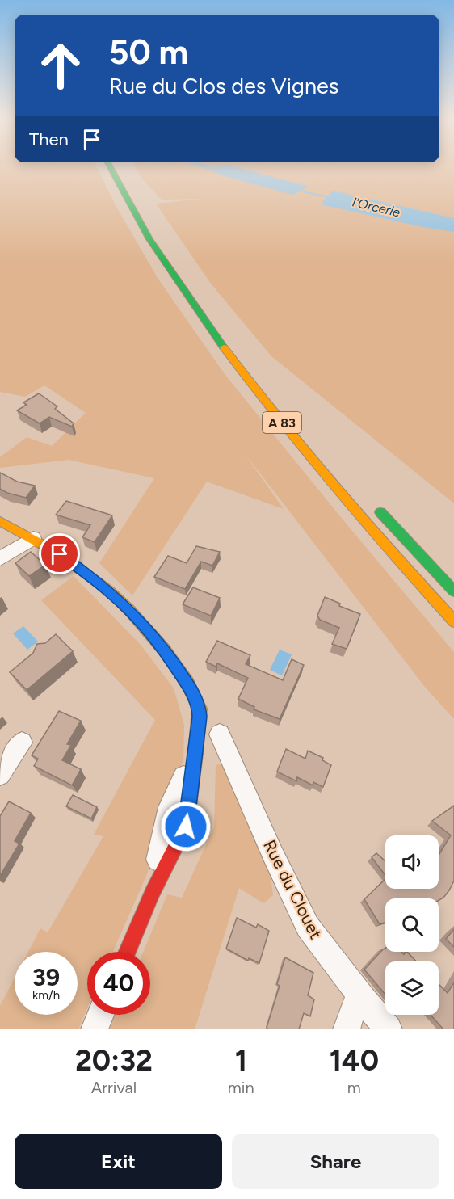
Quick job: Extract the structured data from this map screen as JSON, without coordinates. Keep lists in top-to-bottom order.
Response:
{
  "streets": {
    "main road": ["A 83"],
    "street": ["Rue du Clouet"]
  },
  "water": ["l'Orcerie"],
  "page": {
    "turn": ["50 m", "Rue du Clos des Vignes"],
    "then": "Then",
    "speed": "39 km/h",
    "limit": "40",
    "eta": [
      "20:32",
      "Arrival",
      "1",
      "min",
      "140",
      "m"
    ],
    "buttons": ["Exit", "Share"]
  }
}
